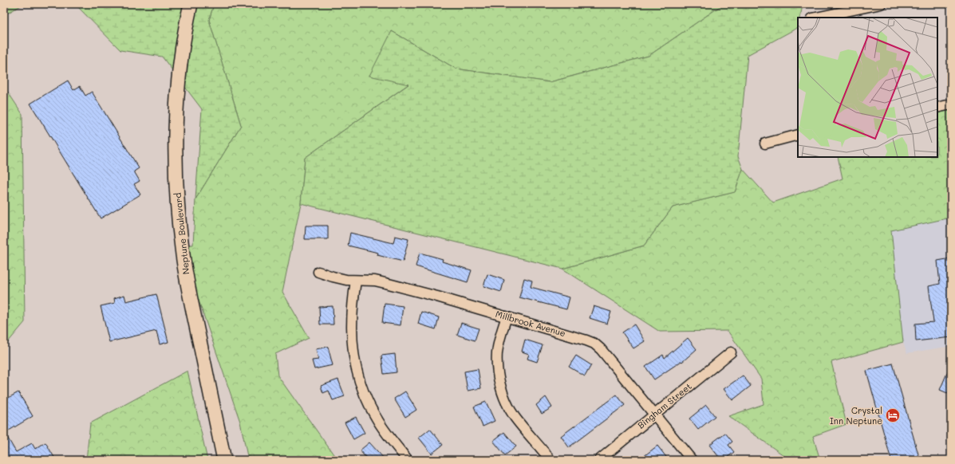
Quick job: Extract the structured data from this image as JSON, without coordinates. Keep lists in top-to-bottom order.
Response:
{
  "streets": {
    "street": ["Neptune Boulevard", "Millbrook Avenue", "Bingham Street"]
  },
  "crossings": [
    ["Millbrook Avenue", "Bingham Street"]
  ],
  "places": {
    "hotel": ["Crystal Inn Neptune"]
  }
}
